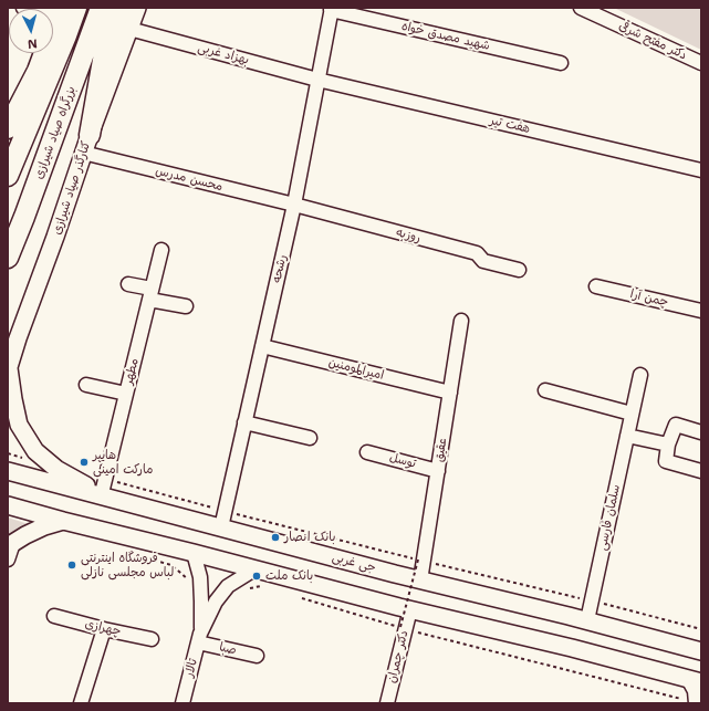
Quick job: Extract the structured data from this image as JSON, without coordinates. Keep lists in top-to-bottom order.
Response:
{
  "streets": {
    "highway": ["بزرگراه صیاد شیرازی"],
    "main road": ["کنارگذر صیاد شیرازی", "جی غربی"],
    "street": [
      "شهید مصدق خواه",
      "دکتر مفتح شرقی",
      "بهزاد غربی",
      "هفت تیر",
      "محسن مدرس",
      "روزبه",
      "رشحه",
      "چمن آرا",
      "امیرالمومنین",
      "مطهر",
      "عقیق",
      "توسل",
      "سلمان فارسی",
      "چهرازی",
      "صبا",
      "دکتر چمران",
      "تالار"
    ]
  },
  "crossings": [
    ["شهید مصدق خواه", "رشحه"],
    ["بهزاد غربی", "هفت تیر"],
    ["بهزاد غربی", "کنارگذر صیاد شیرازی"],
    ["بهزاد غربی", "رشحه"],
    ["هفت تیر", "رشحه"],
    ["محسن مدرس", "کنارگذر صیاد شیرازی"],
    ["محسن مدرس", "روزبه"],
    ["محسن مدرس", "رشحه"],
    ["روزبه", "رشحه"],
    ["رشحه", "امیرالمومنین"],
    ["رشحه", "جی غربی"],
    ["امیرالمومنین", "عقیق"],
    ["مطهر", "جی غربی"],
    ["عقیق", "توسل"],
    ["عقیق", "جی غربی"],
    ["سلمان فارسی", "جی غربی"],
    ["صبا", "تالار"]
  ],
  "places": [
    "هایپر مارکت امینی",
    "بانک انصار",
    "فروشگاه اینترنتی لباس مجلسی نازلی",
    "بانک ملت"
  ],
  "north": "bottom"
}
